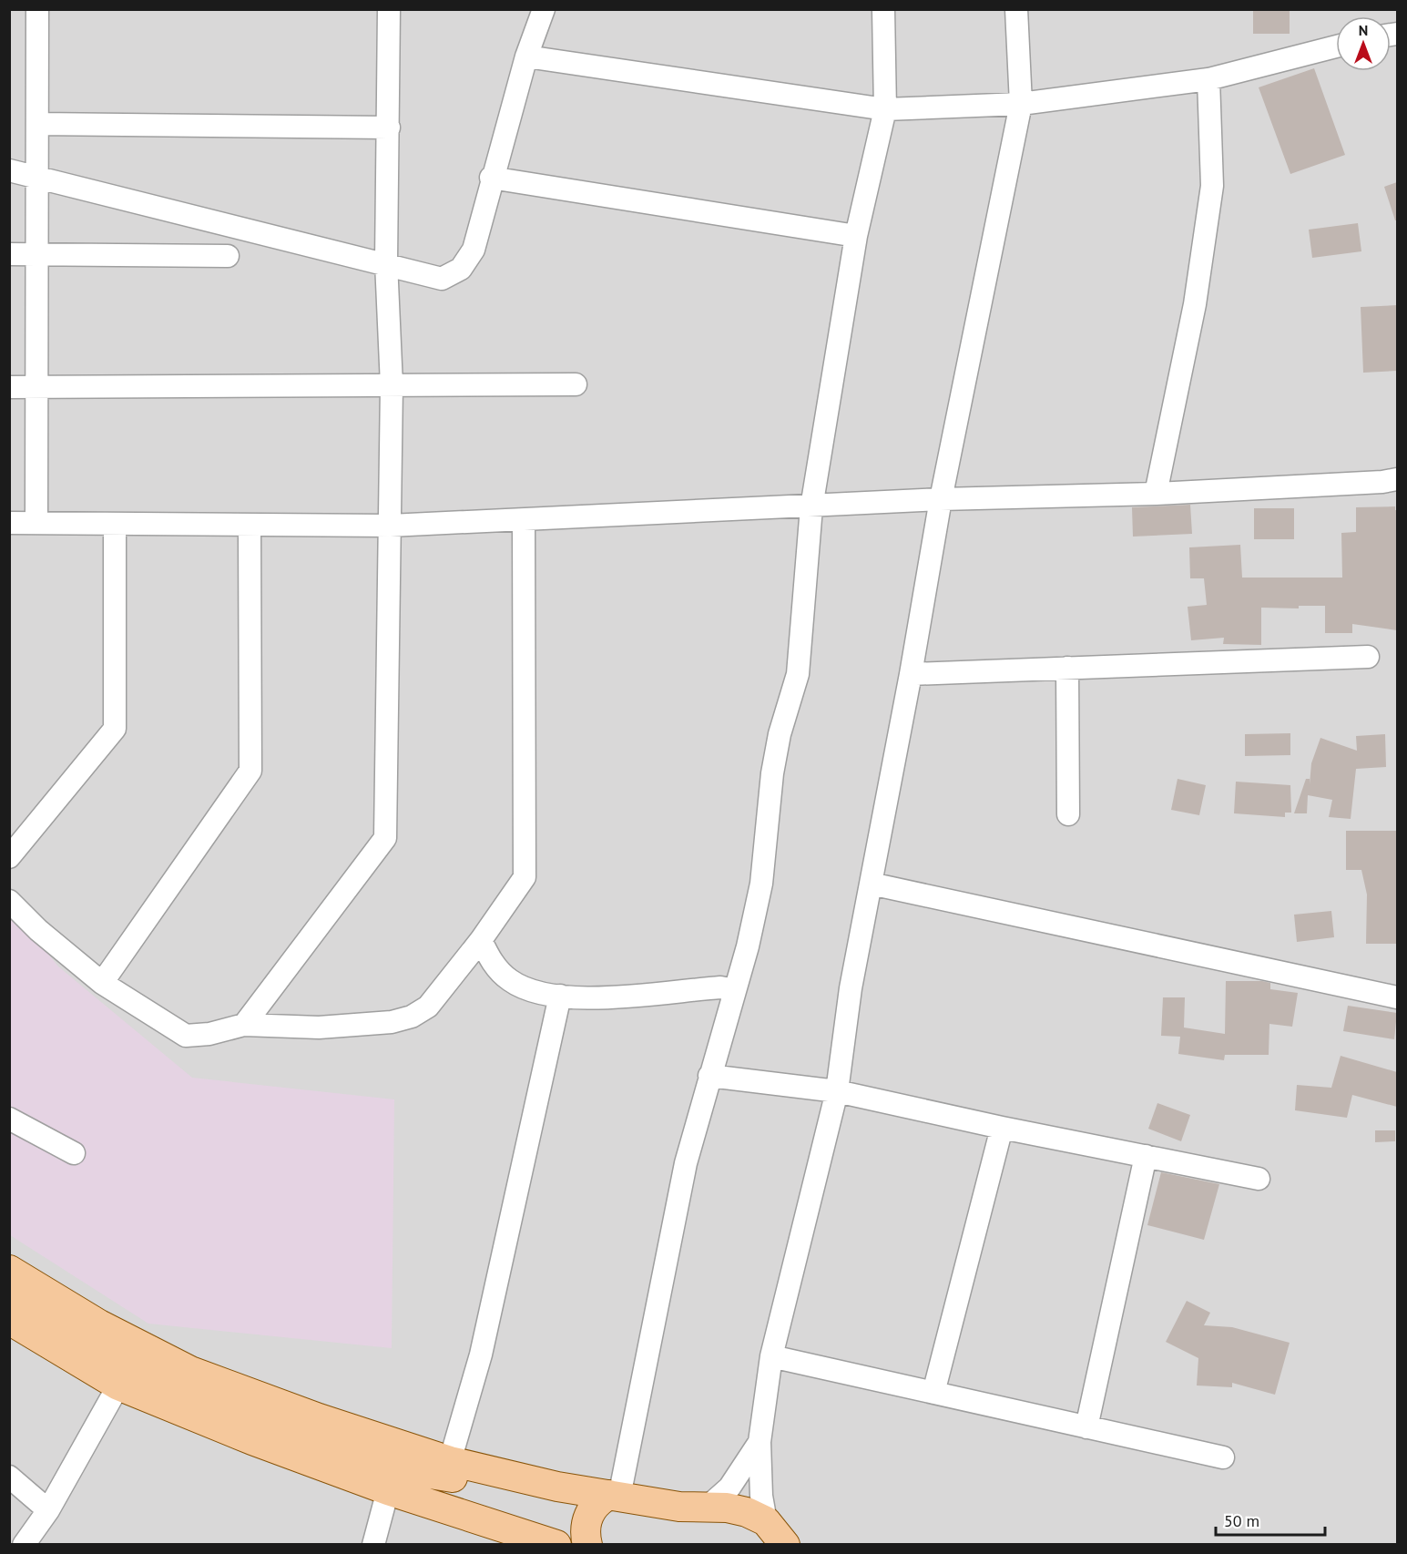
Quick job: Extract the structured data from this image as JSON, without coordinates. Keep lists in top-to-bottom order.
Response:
{
  "scale_bar": "50 m",
  "north": "top"
}
